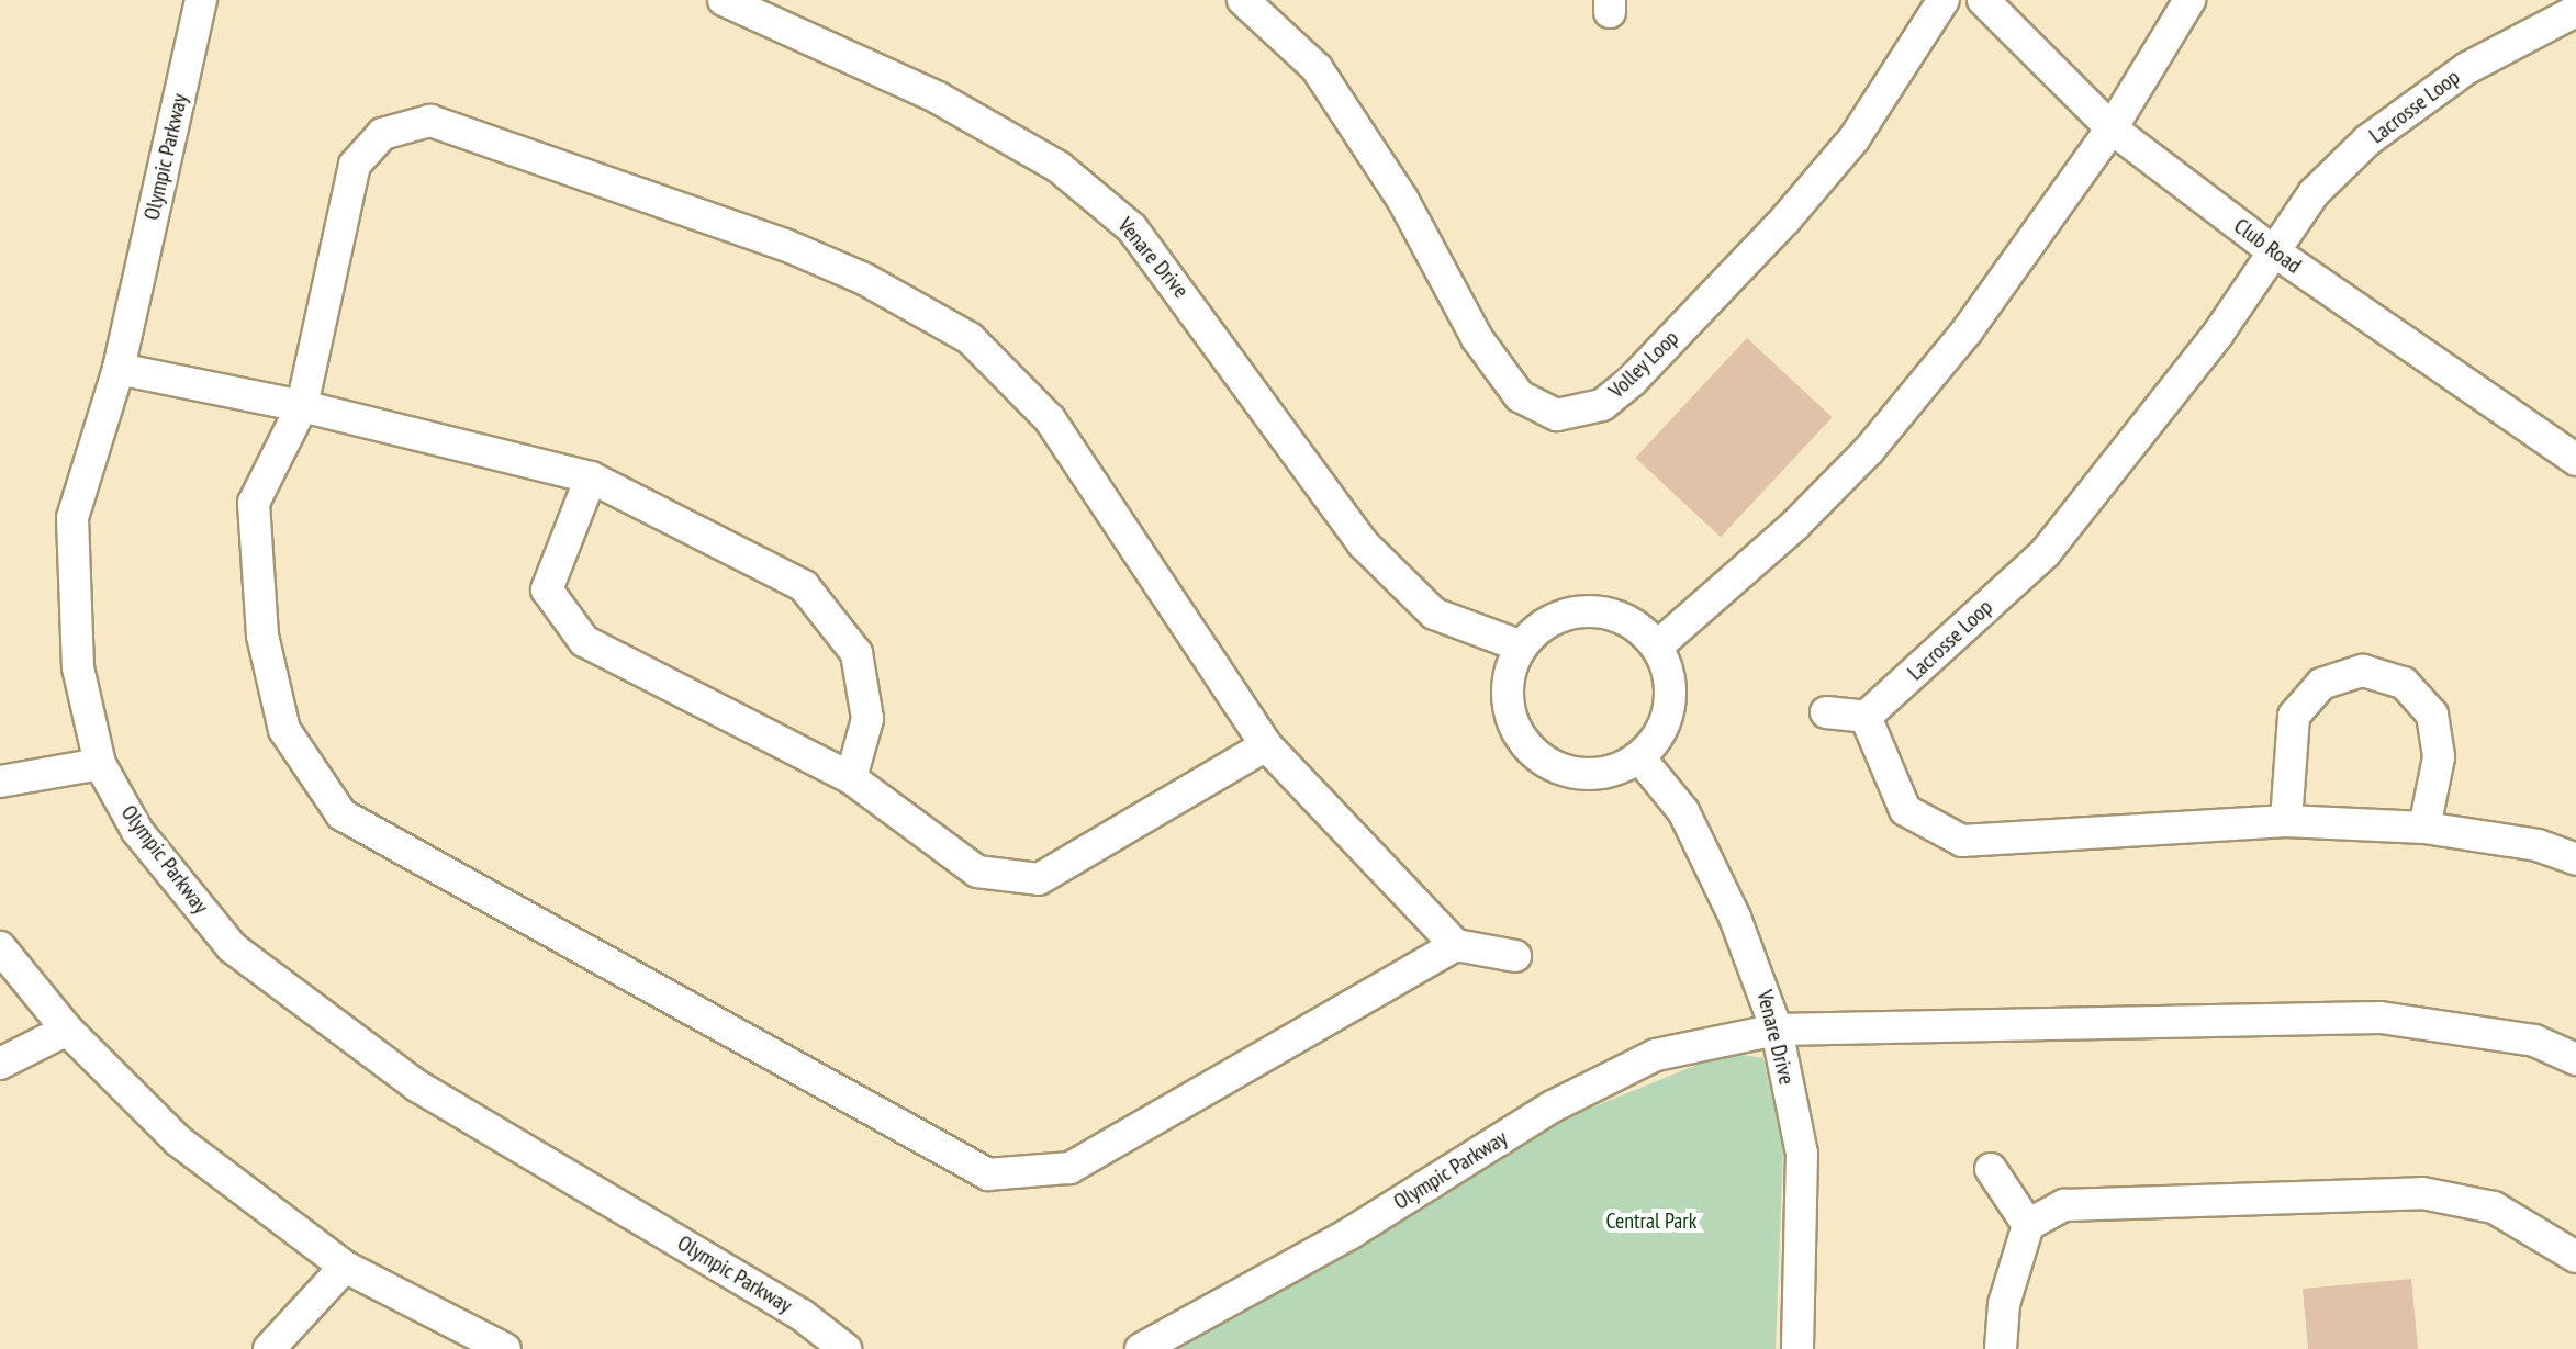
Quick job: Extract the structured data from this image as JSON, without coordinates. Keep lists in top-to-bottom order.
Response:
{
  "streets": {
    "street": [
      "Lacrosse Loop",
      "Olympic Parkway",
      "Club Road",
      "Venare Drive",
      "Volley Loop"
    ]
  },
  "crossings": [
    ["Lacrosse Loop", "Club Road"],
    ["Olympic Parkway", "Venare Drive"]
  ],
  "parks": ["Central Park"]
}
